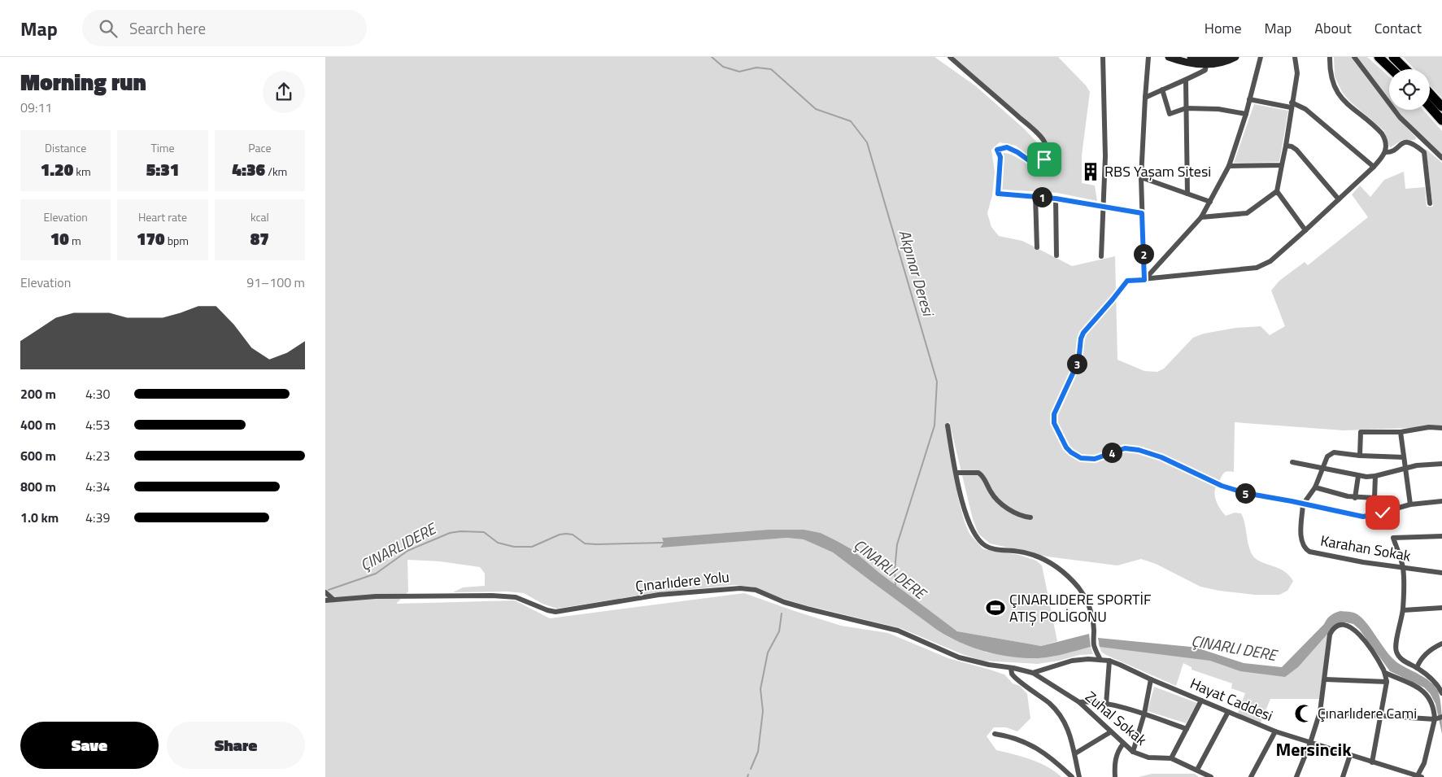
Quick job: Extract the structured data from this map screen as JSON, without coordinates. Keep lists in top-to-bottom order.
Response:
{
  "streets": {
    "street": [
      "Karahan Sokak",
      "Çınarlıdere Yolu",
      "Hayat Caddesi",
      "Zuhal Sokak"
    ]
  },
  "crossings": [
    ["Çınarlıdere Yolu", "Hayat Caddesi"],
    ["Çınarlıdere Yolu", "Zuhal Sokak"],
    ["Hayat Caddesi", "Zuhal Sokak"]
  ],
  "districts": ["Mersincik"],
  "water": ["Akpınar Deresi", "ÇINARLIDERE", "ÇINARLI DERE"],
  "places": {
    "building": ["RBS Yaşam Sitesi"],
    "sports": ["ÇINARLIDERE SPORTİF ATIŞ POLİGONU"],
    "mosque": ["Çınarlıdere Cami"]
  },
  "page": {
    "header": "Map",
    "search": "Search here",
    "nav": [
      "Home",
      "Map",
      "About",
      "Contact"
    ],
    "heading": ["Morning run", "09:11"],
    "stats": [
      ["Distance", "1.20 km"],
      ["Time", "5:31"],
      ["Pace", "4:36 /km"],
      ["Elevation", "10 m"],
      ["Heart rate", "170 bpm"],
      ["kcal", "87"]
    ],
    "pins": [
      "1",
      "2",
      "3",
      "4",
      "5"
    ],
    "chart": ["Elevation", "91–100 m"],
    "list": [
      {
        "name": "200 m",
        "note": "4:30"
      },
      {
        "name": "400 m",
        "note": "4:53"
      },
      {
        "name": "600 m",
        "note": "4:23"
      },
      {
        "name": "800 m",
        "note": "4:34"
      },
      {
        "name": "1.0 km",
        "note": "4:39"
      }
    ],
    "buttons": ["Save", "Share"]
  }
}
